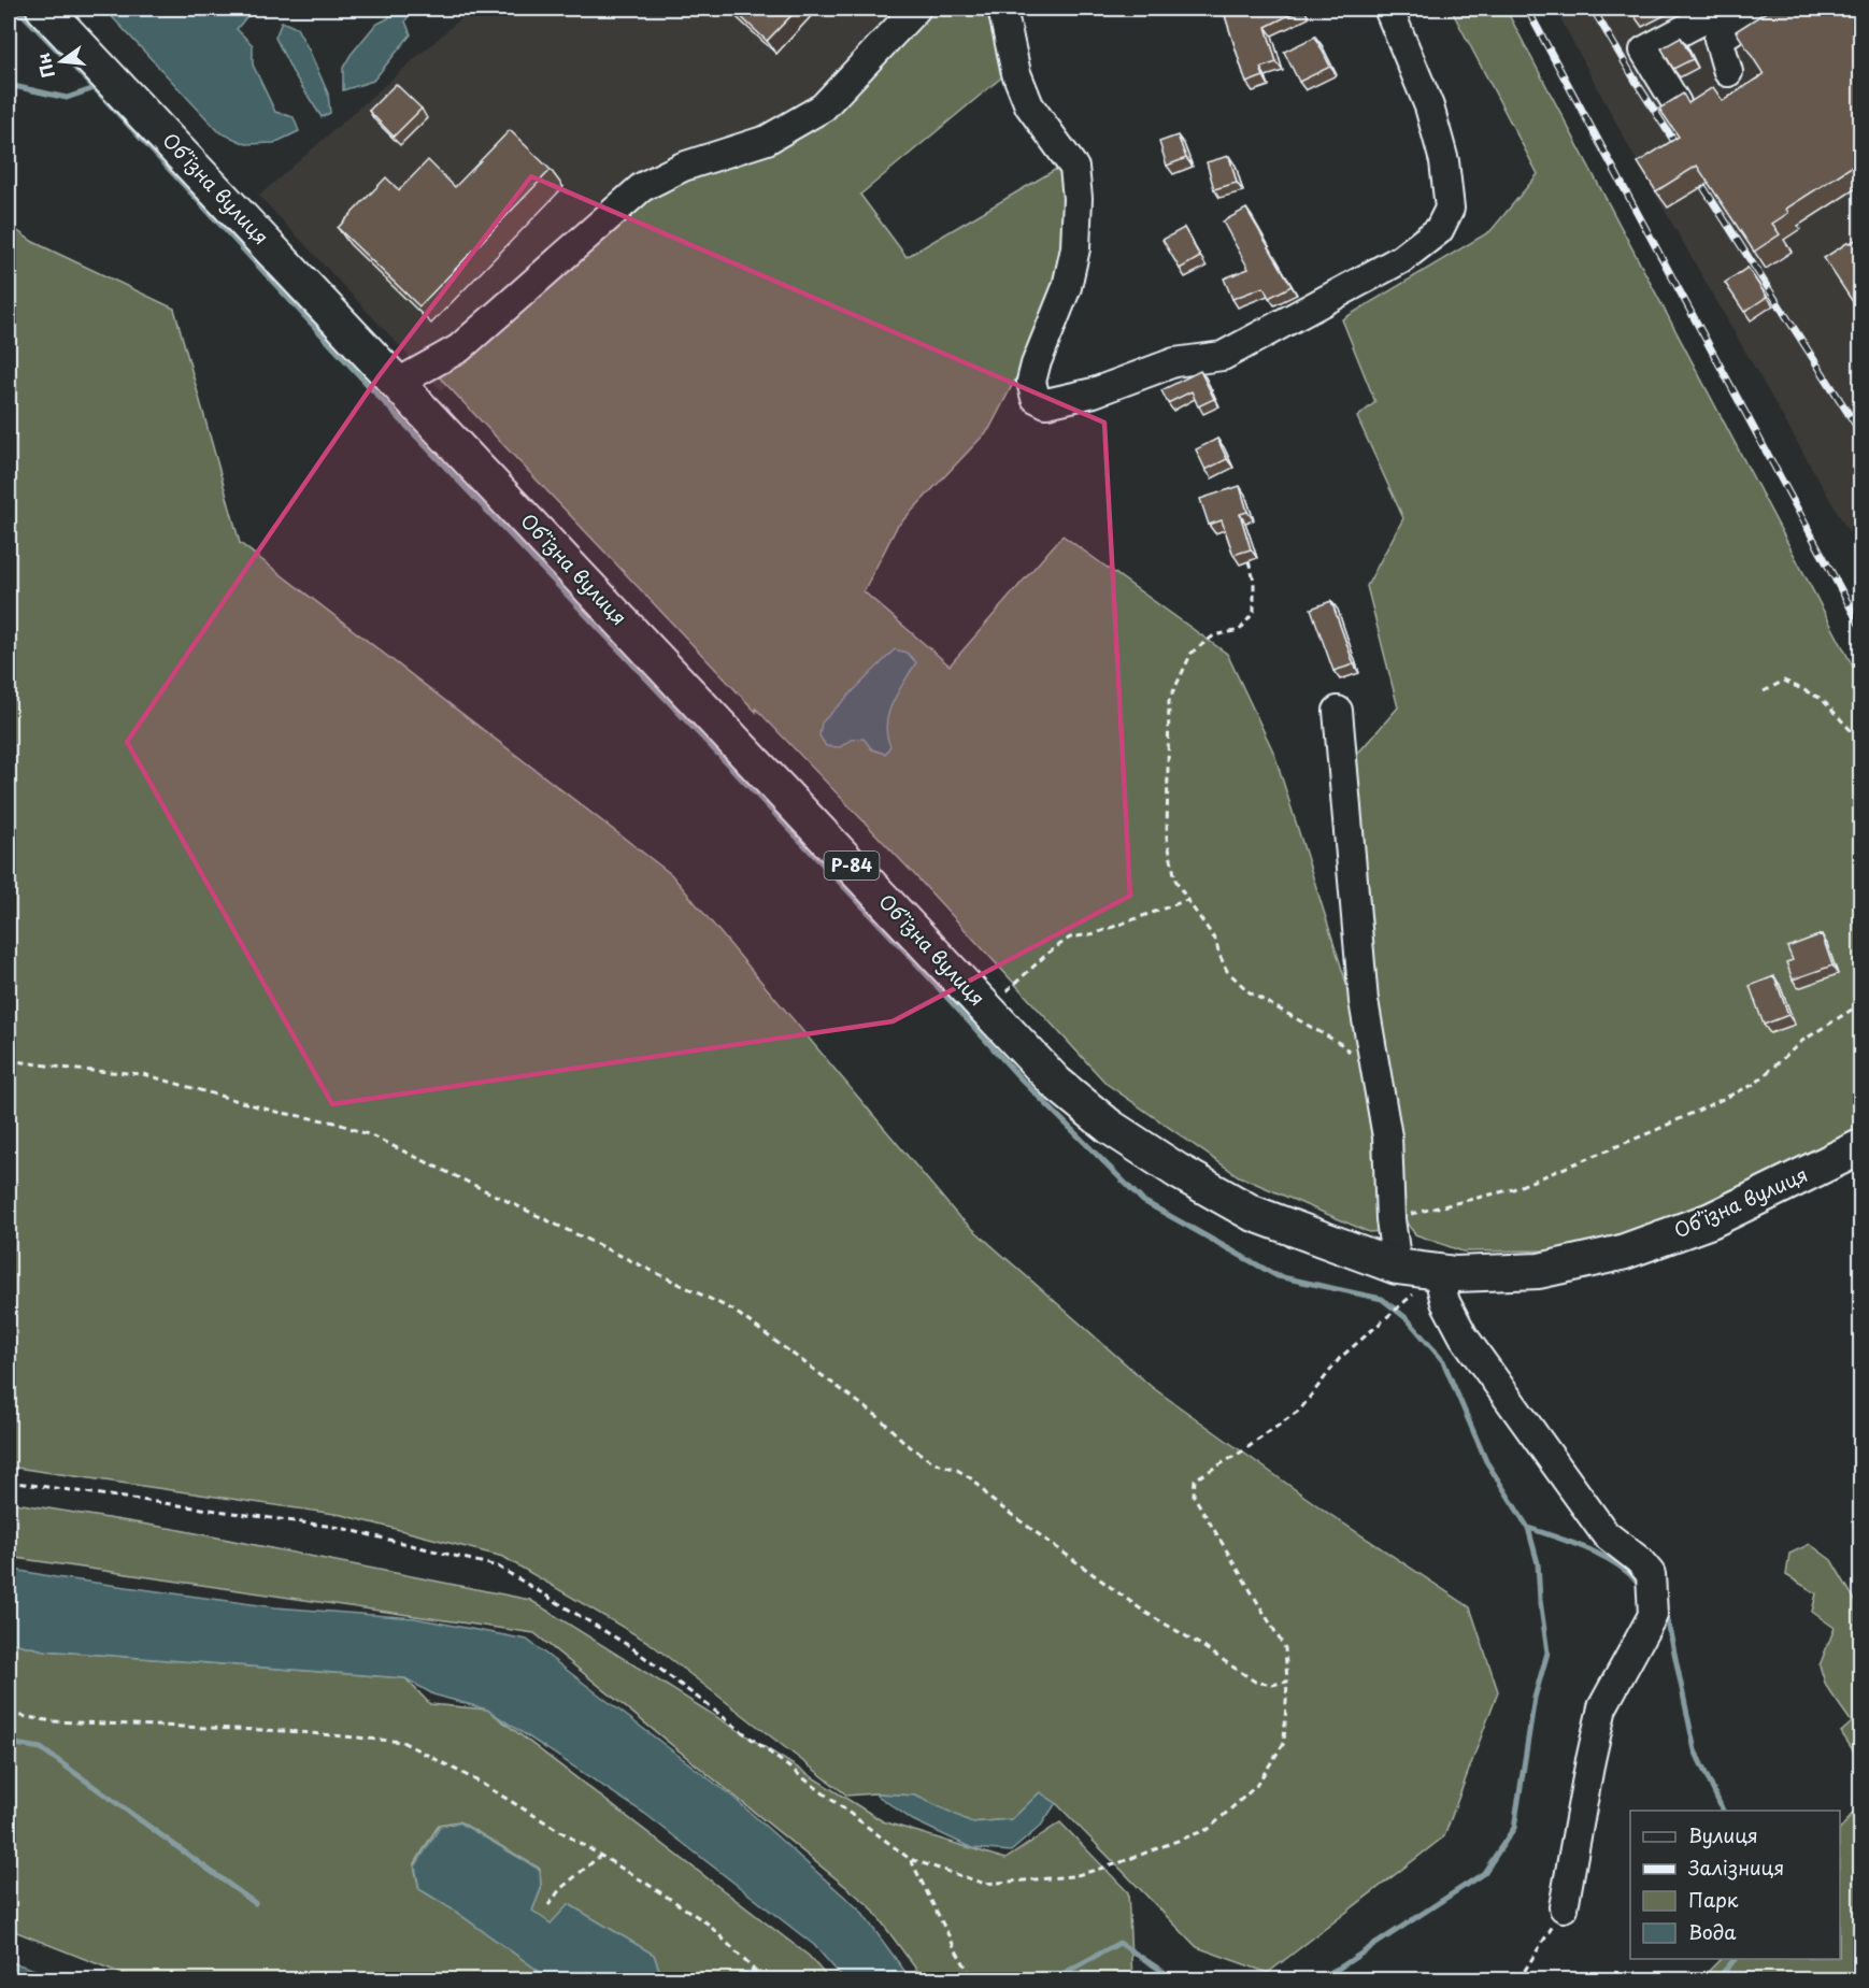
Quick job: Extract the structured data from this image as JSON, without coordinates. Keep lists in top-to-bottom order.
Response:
{
  "streets": {
    "main road": ["Обʼїзна вулиця", "Р-84"]
  },
  "legend": [
    "Вулиця",
    "Залізниця",
    "Парк",
    "Вода"
  ],
  "north": "left"
}
